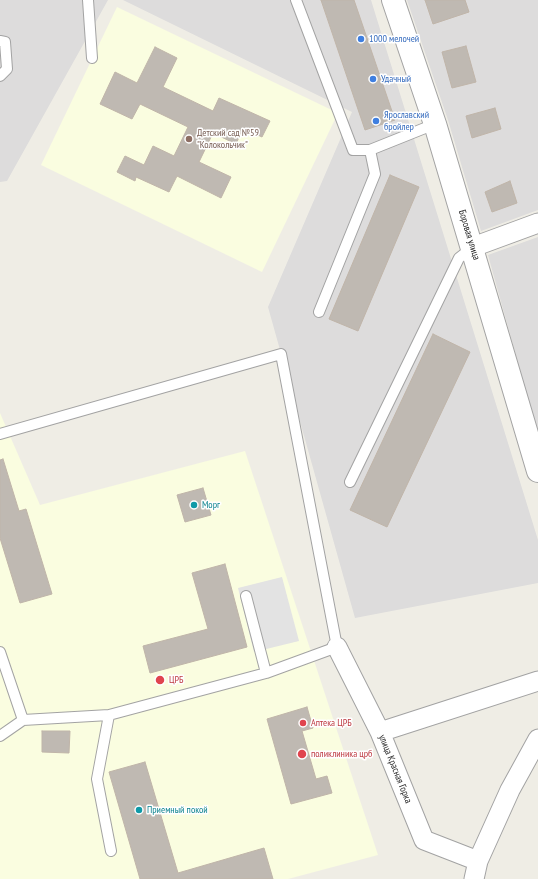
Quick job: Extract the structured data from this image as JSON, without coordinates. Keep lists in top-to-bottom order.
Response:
{
  "streets": {
    "street": ["Боровая улица", "улица Красная Горка"]
  },
  "places": [
    "1000 мелочей",
    "Удачный",
    "Ярославский бройлер",
    "Детский сад №59 \"Колокольчик\"",
    "Морг",
    "ЦРБ",
    "Аптека ЦРБ",
    "поликлиника црб",
    "Приемный покой"
  ]
}
